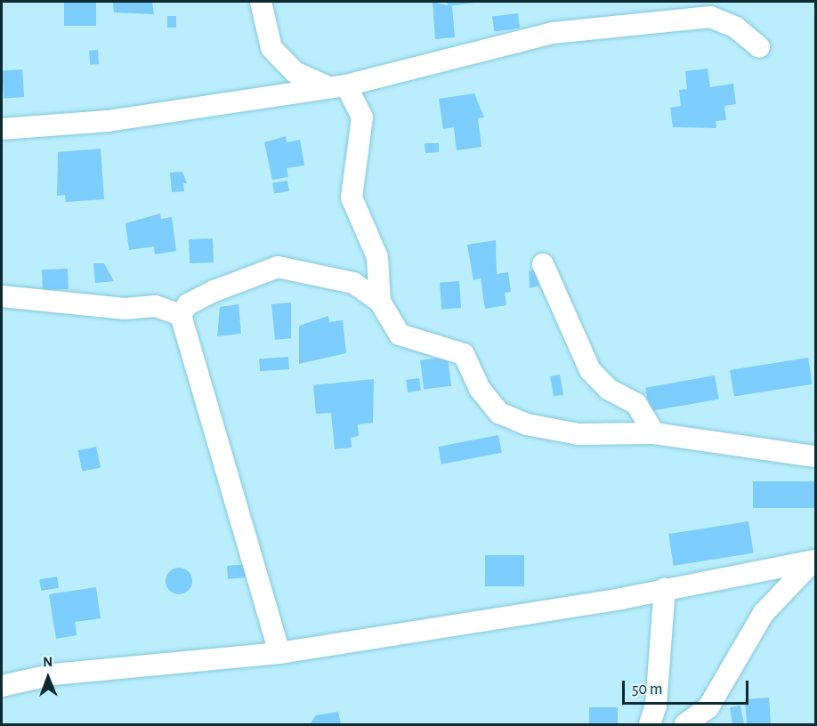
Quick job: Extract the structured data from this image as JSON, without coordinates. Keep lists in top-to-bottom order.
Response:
{
  "scale_bar": "50 m",
  "north": "top"
}
